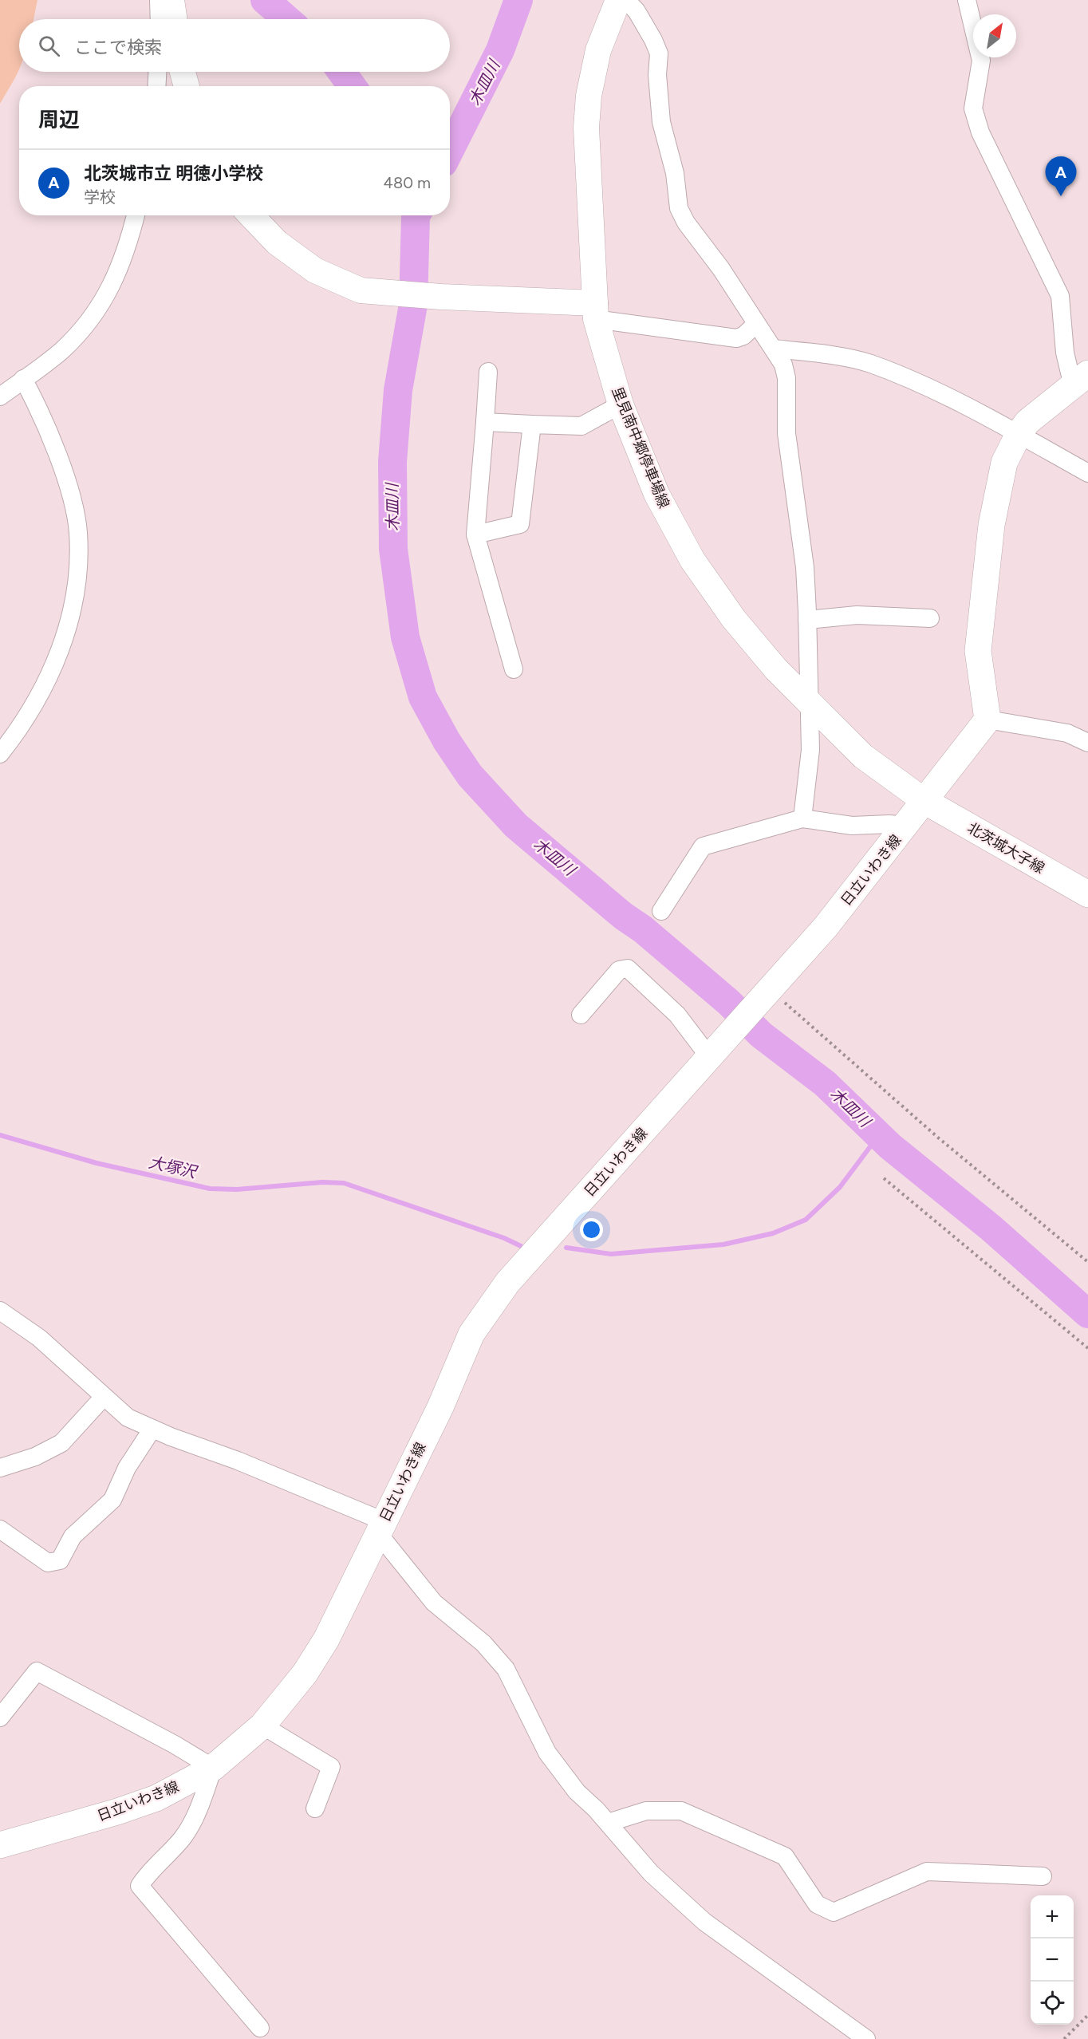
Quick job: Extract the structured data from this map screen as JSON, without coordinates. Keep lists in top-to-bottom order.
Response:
{
  "streets": {
    "main road": ["里見南中郷停車場線", "北茨城大子線", "日立いわき線"]
  },
  "crossings": [
    ["里見南中郷停車場線", "北茨城大子線"],
    ["里見南中郷停車場線", "日立いわき線"],
    ["北茨城大子線", "日立いわき線"]
  ],
  "water": ["木皿川", "大塚沢"],
  "north": "top right",
  "page": {
    "search": "ここで検索",
    "heading": "周辺",
    "list": [
      {
        "mark": "A",
        "name": "北茨城市立 明徳小学校",
        "note": "学校",
        "value": "480 m"
      }
    ],
    "pins": "A",
    "map_buttons": ["+", "−"]
  }
}
